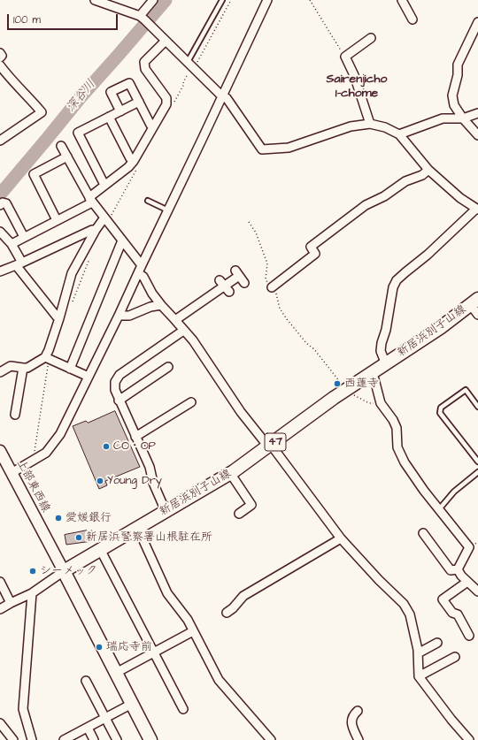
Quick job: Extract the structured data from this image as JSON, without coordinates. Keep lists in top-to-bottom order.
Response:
{
  "streets": {
    "main road": ["新居浜別子山線", "47"],
    "street": ["上部東西線"]
  },
  "crossings": [
    ["新居浜別子山線", "上部東西線"]
  ],
  "districts": ["Sairenjicho 1-chome"],
  "water": ["深谷川"],
  "places": [
    "西蓮寺",
    "CO・OP",
    "Young Dry",
    "愛媛銀行",
    "新居浜警察署山根駐在所",
    "シーメック",
    "瑞応寺前"
  ],
  "scale_bar": "100 m"
}
